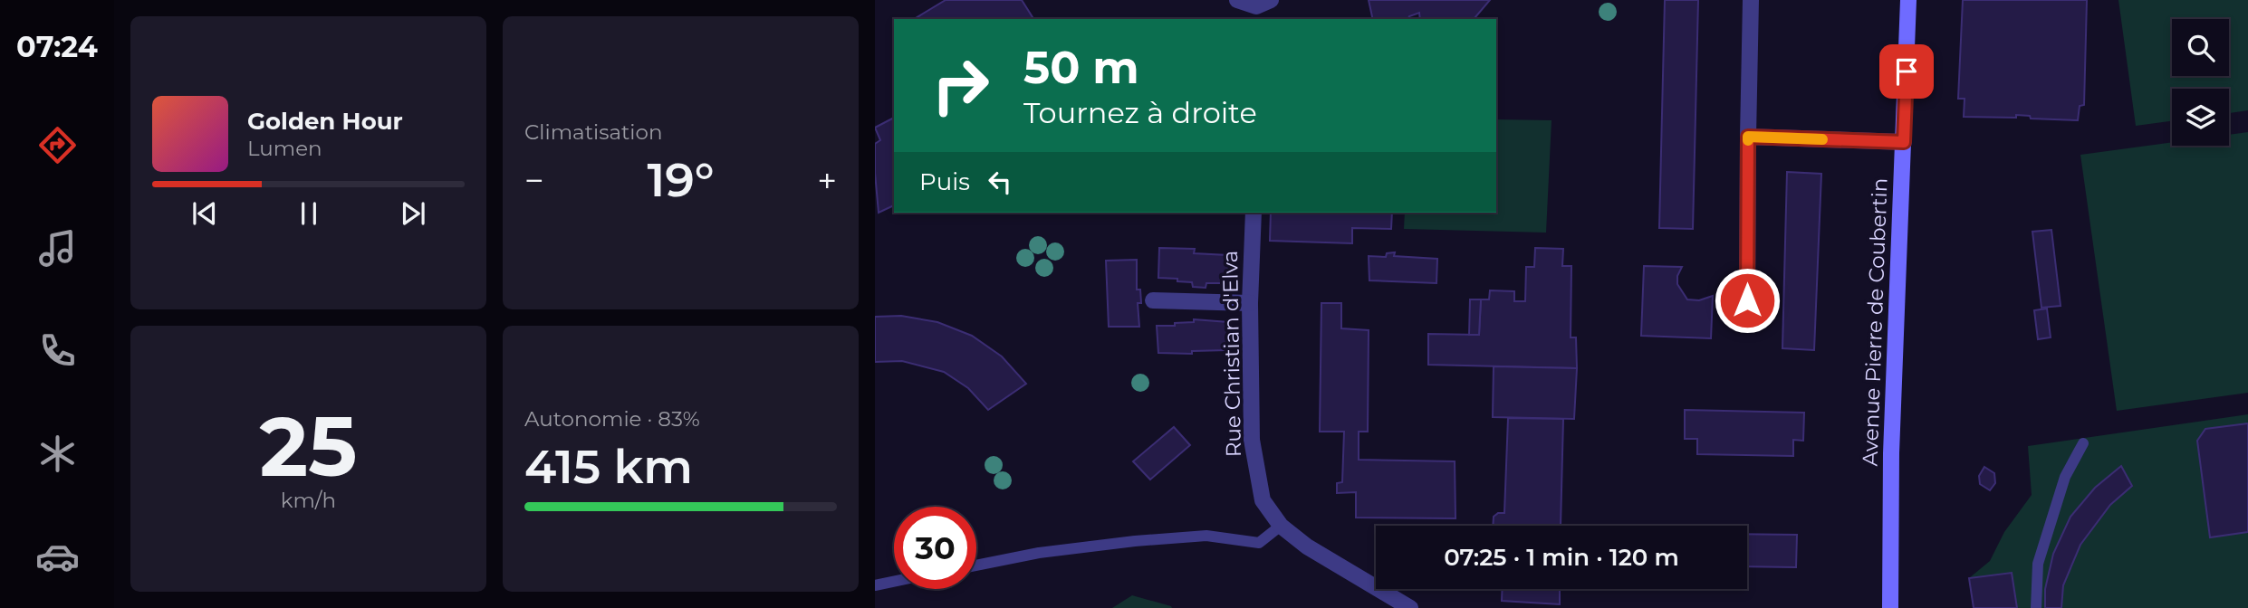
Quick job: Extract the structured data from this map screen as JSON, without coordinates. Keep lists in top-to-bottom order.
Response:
{
  "streets": {
    "street": ["Avenue Pierre de Coubertin", "Rue Christian d'Elva"]
  },
  "page": {
    "tabs": "07:24",
    "tile": [
      "Climatisation",
      ["25", "km/h"],
      ["Autonomie · 83%", "415 km"]
    ],
    "turn": ["50 m", "Tournez à droite"],
    "song": ["Golden Hour", "Lumen"],
    "then": "Puis",
    "heat": ["−", "19°", "+"],
    "limit": "30",
    "trip": "07:25 · 1 min · 120 m"
  }
}
